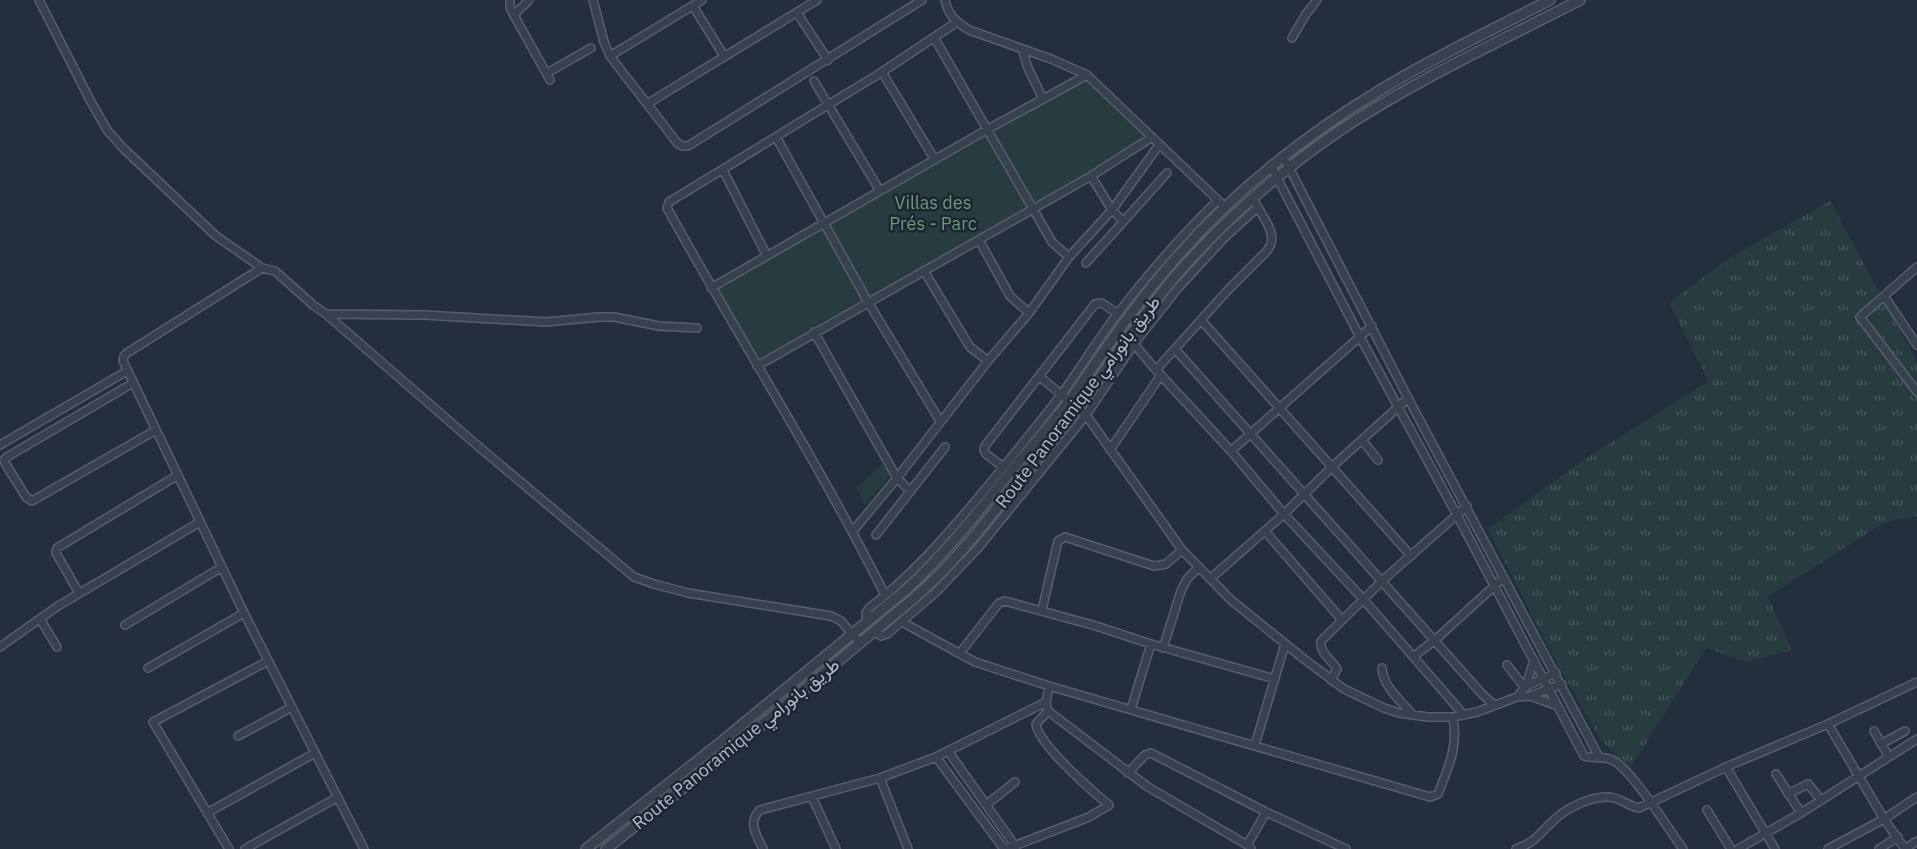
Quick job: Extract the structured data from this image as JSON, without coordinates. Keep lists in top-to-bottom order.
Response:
{
  "streets": {
    "street": ["Route Panoramique طريق بانورامي"]
  },
  "parks": ["Villas des Prés - Parc"]
}
